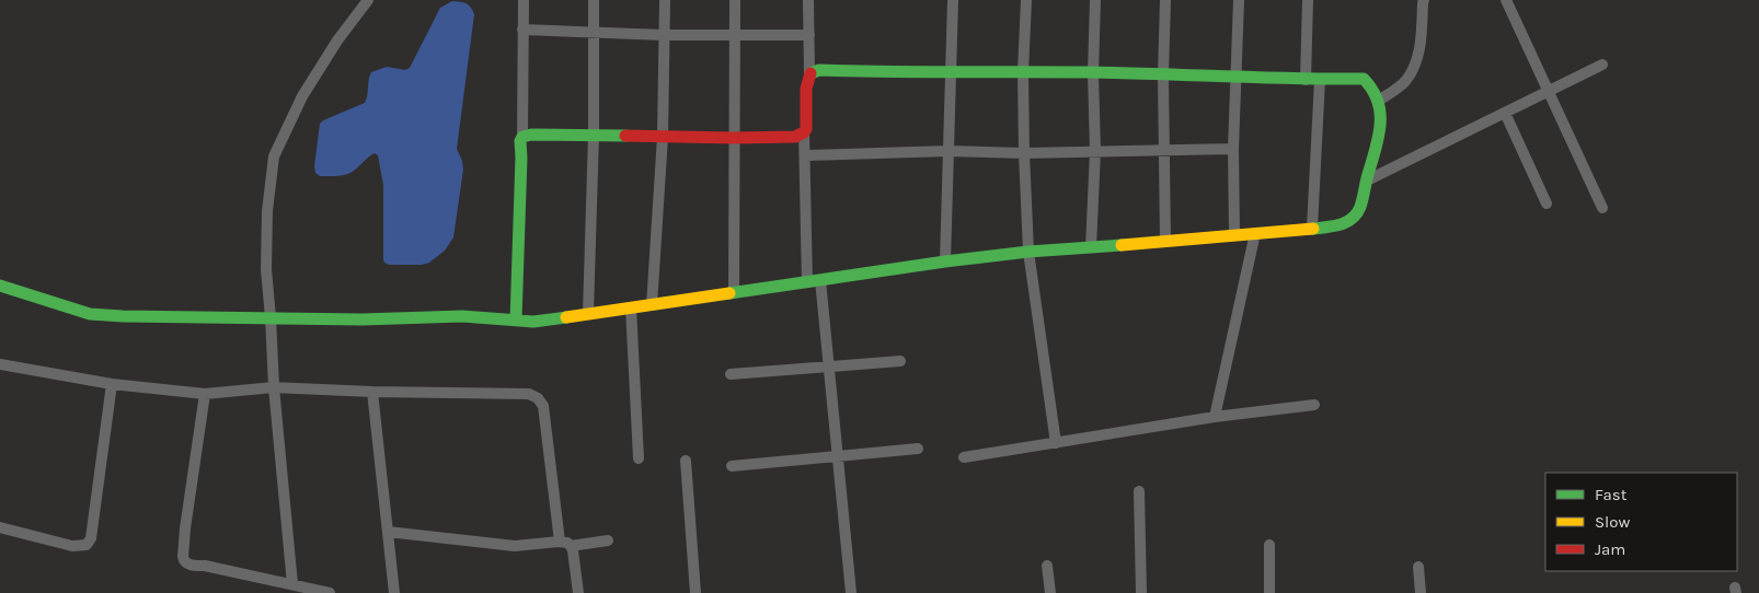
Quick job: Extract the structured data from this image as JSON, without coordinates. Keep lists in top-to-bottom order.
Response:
{
  "legend": ["Fast", "Slow", "Jam"]
}
